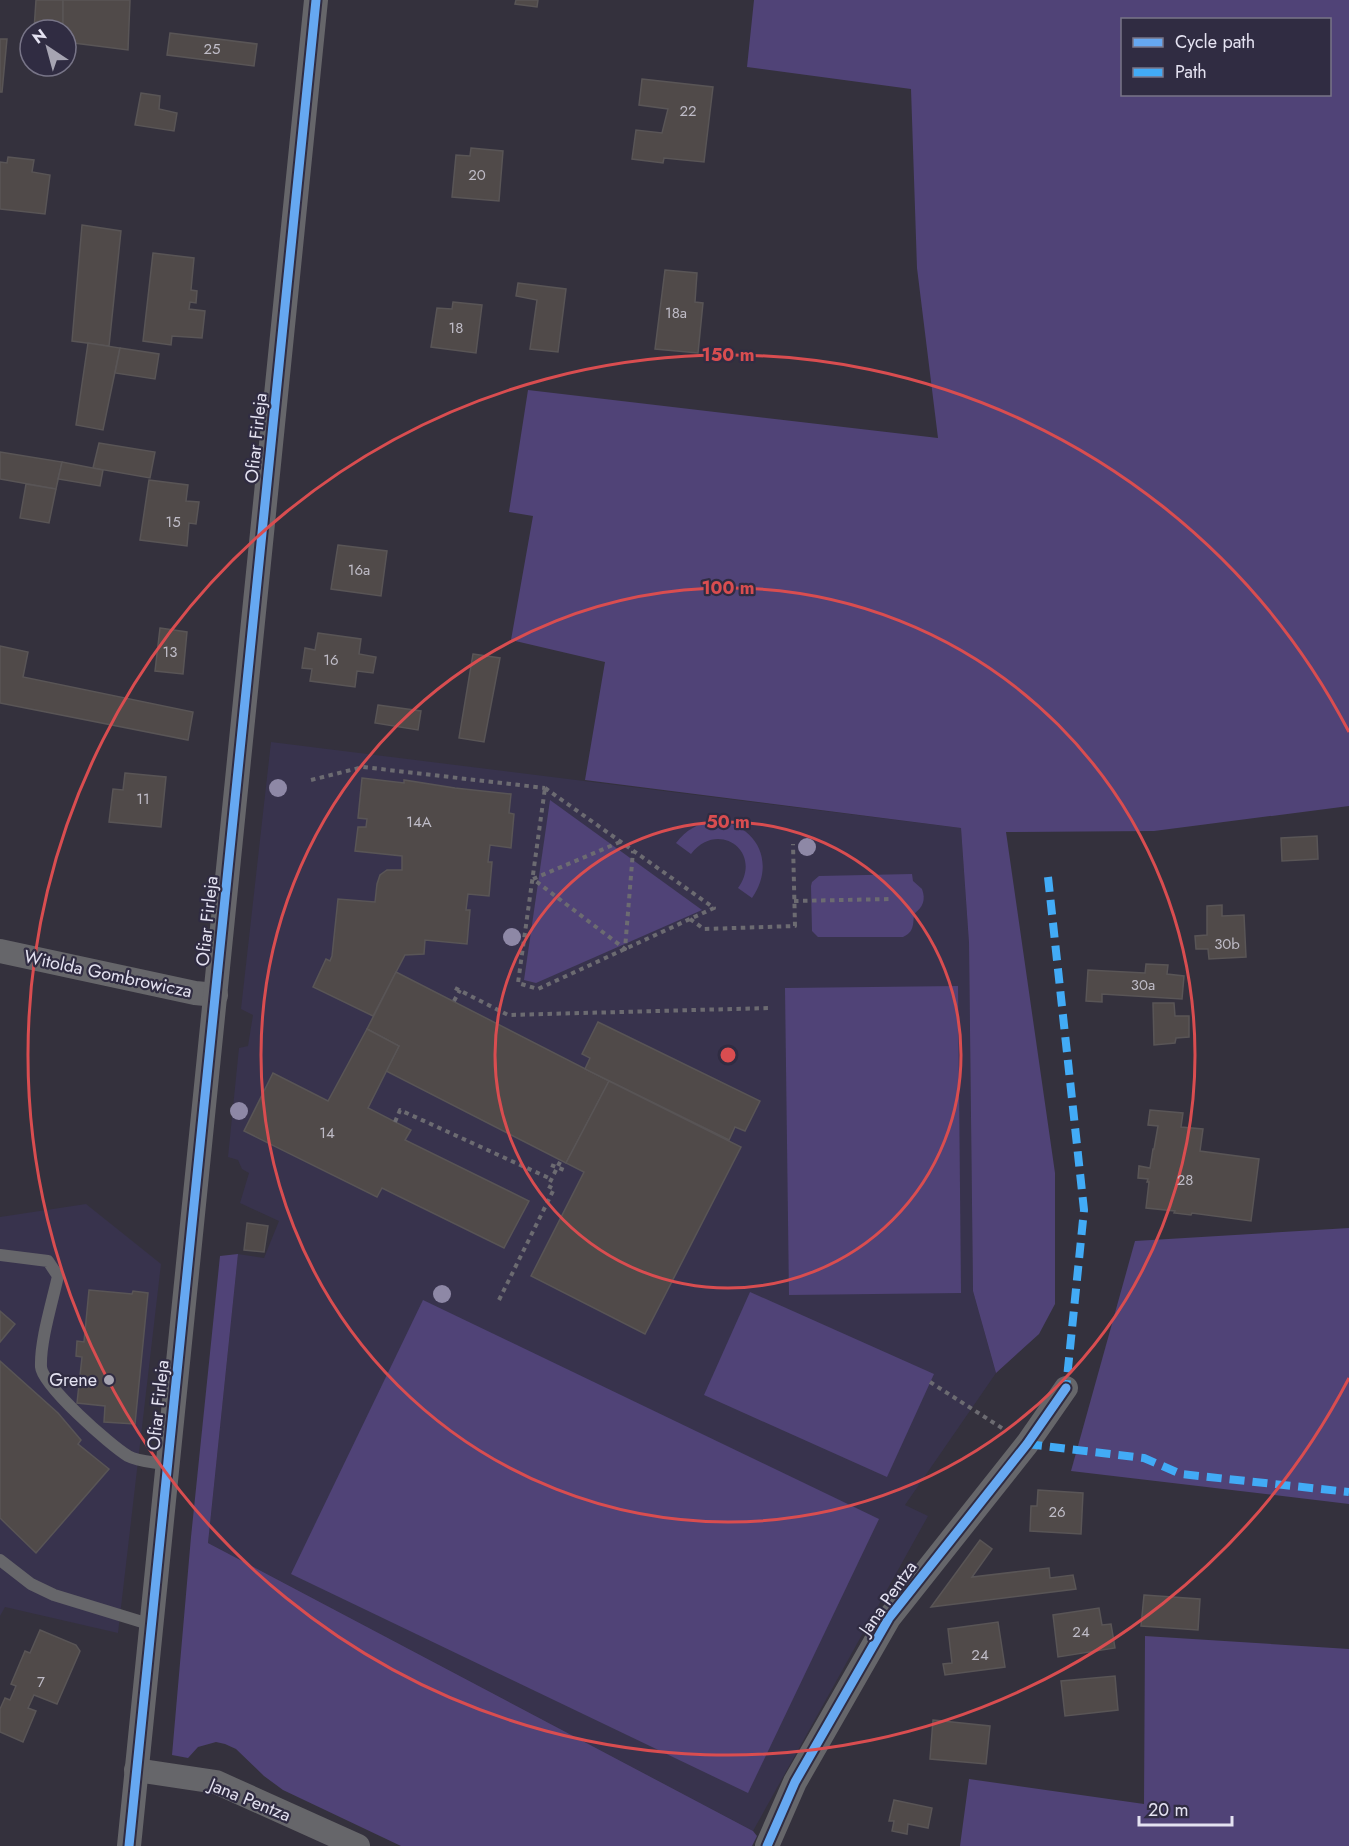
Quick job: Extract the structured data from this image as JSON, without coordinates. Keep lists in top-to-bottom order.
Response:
{
  "streets": {
    "street": ["Ofiar Firleja", "Witolda Gombrowicza", "Jana Pentza"]
  },
  "crossings": [
    ["Ofiar Firleja", "Witolda Gombrowicza"],
    ["Ofiar Firleja", "Jana Pentza"]
  ],
  "places": ["Grene"],
  "house_numbers": [
    "25",
    "22",
    "20",
    "18a",
    "18",
    "15",
    "16a",
    "13",
    "16",
    "11",
    "14A",
    "30b",
    "30a",
    "14",
    "28",
    "26",
    "24",
    "24",
    "7"
  ],
  "legend": ["Cycle path", "Path"],
  "scale_bar": "20 m",
  "north": "top left",
  "rings": ["150 m", "100 m", "50 m"]
}
